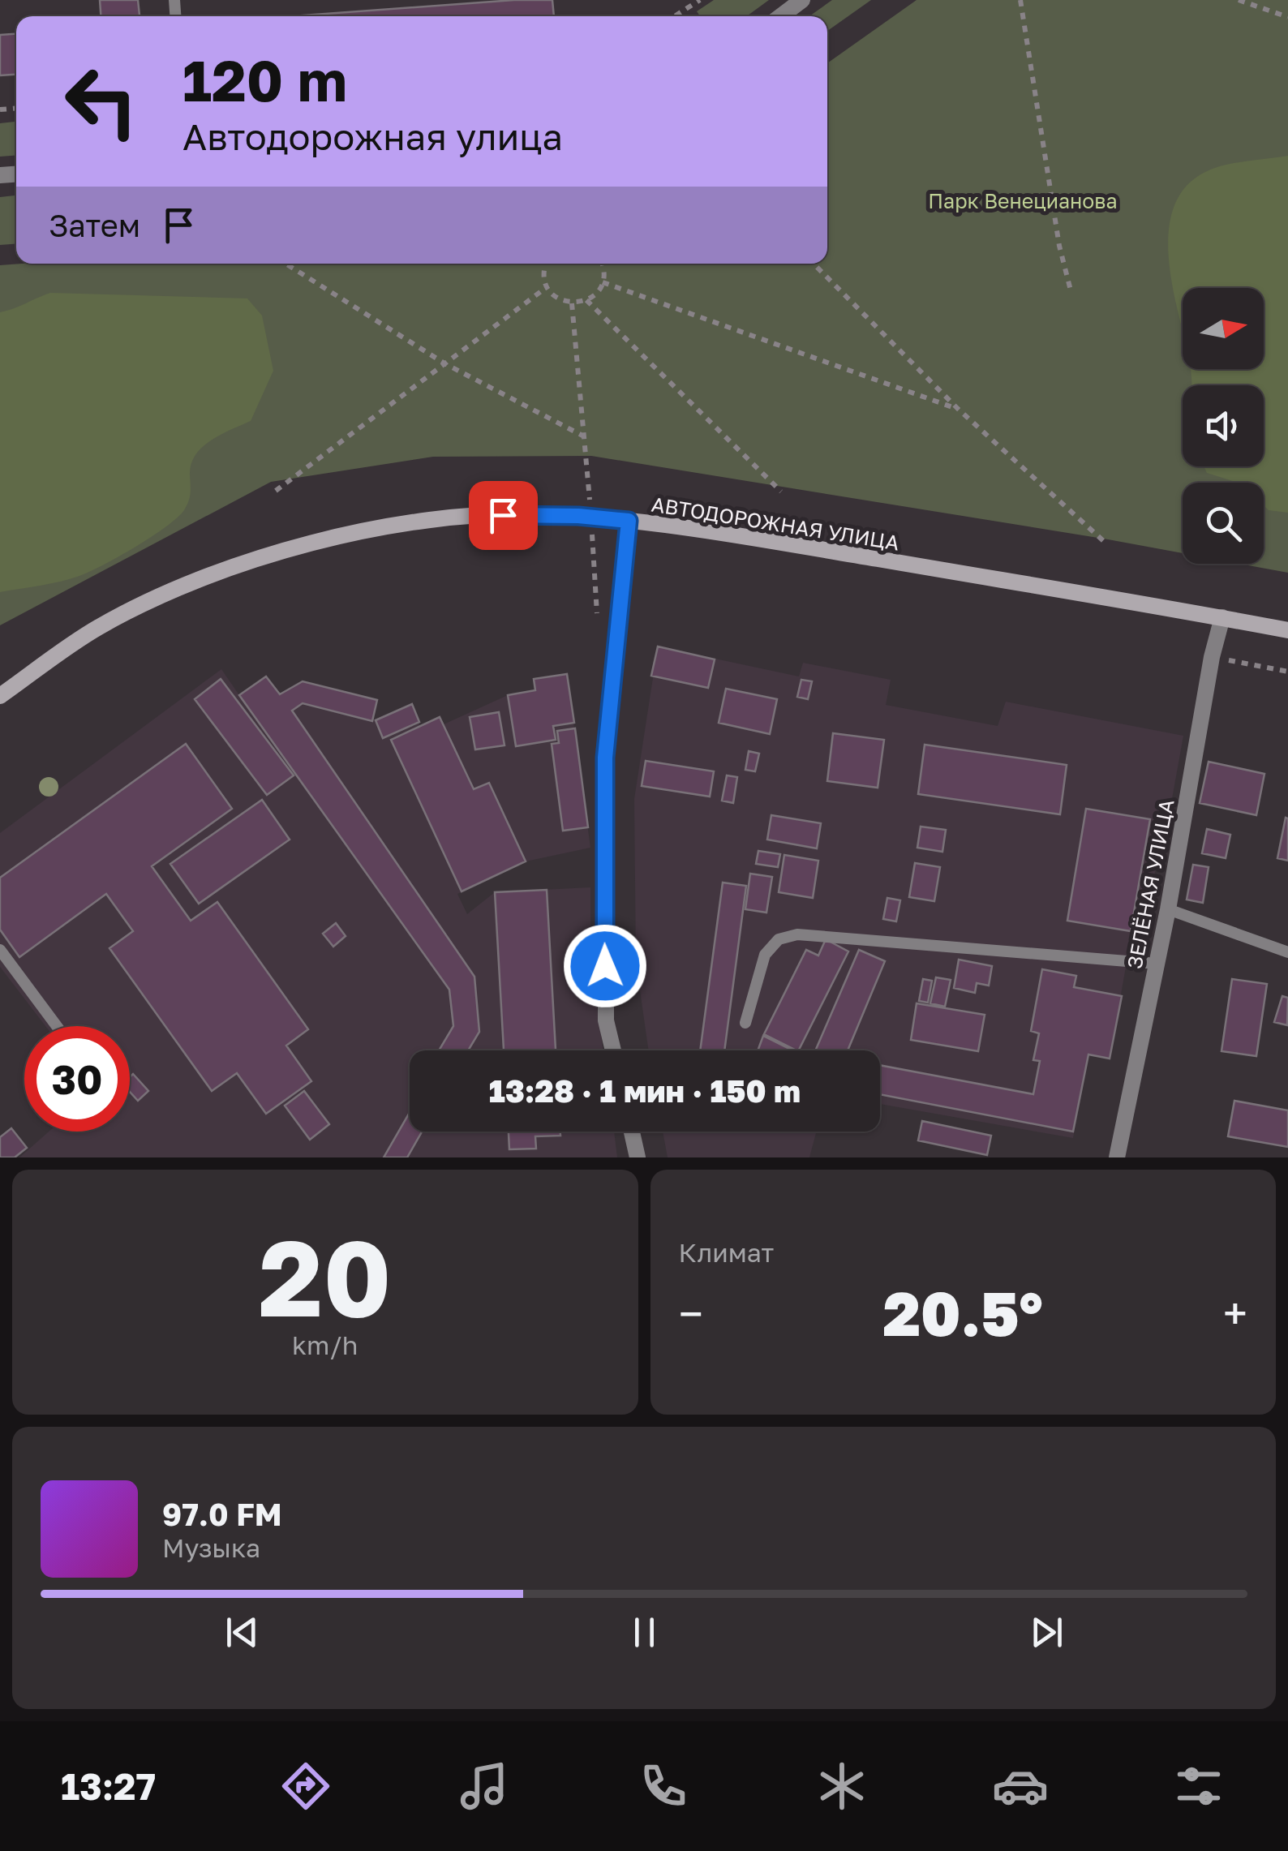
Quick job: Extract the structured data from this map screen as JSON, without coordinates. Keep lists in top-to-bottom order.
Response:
{
  "streets": {
    "main road": ["АВТОДОРОЖНАЯ УЛИЦА"],
    "street": ["ЗЕЛЁНАЯ УЛИЦА"]
  },
  "crossings": [
    ["АВТОДОРОЖНАЯ УЛИЦА", "ЗЕЛЁНАЯ УЛИЦА"]
  ],
  "parks": ["Парк Венецианова"],
  "north": "right",
  "page": {
    "turn": ["120 m", "Автодорожная улица"],
    "then": "Затем",
    "limit": "30",
    "trip": "13:28 · 1 мин · 150 m",
    "tile": [
      ["20", "km/h"],
      "Климат"
    ],
    "heat": ["−", "20.5°", "+"],
    "song": ["97.0 FM", "Музыка"],
    "tabs": "13:27"
  }
}
